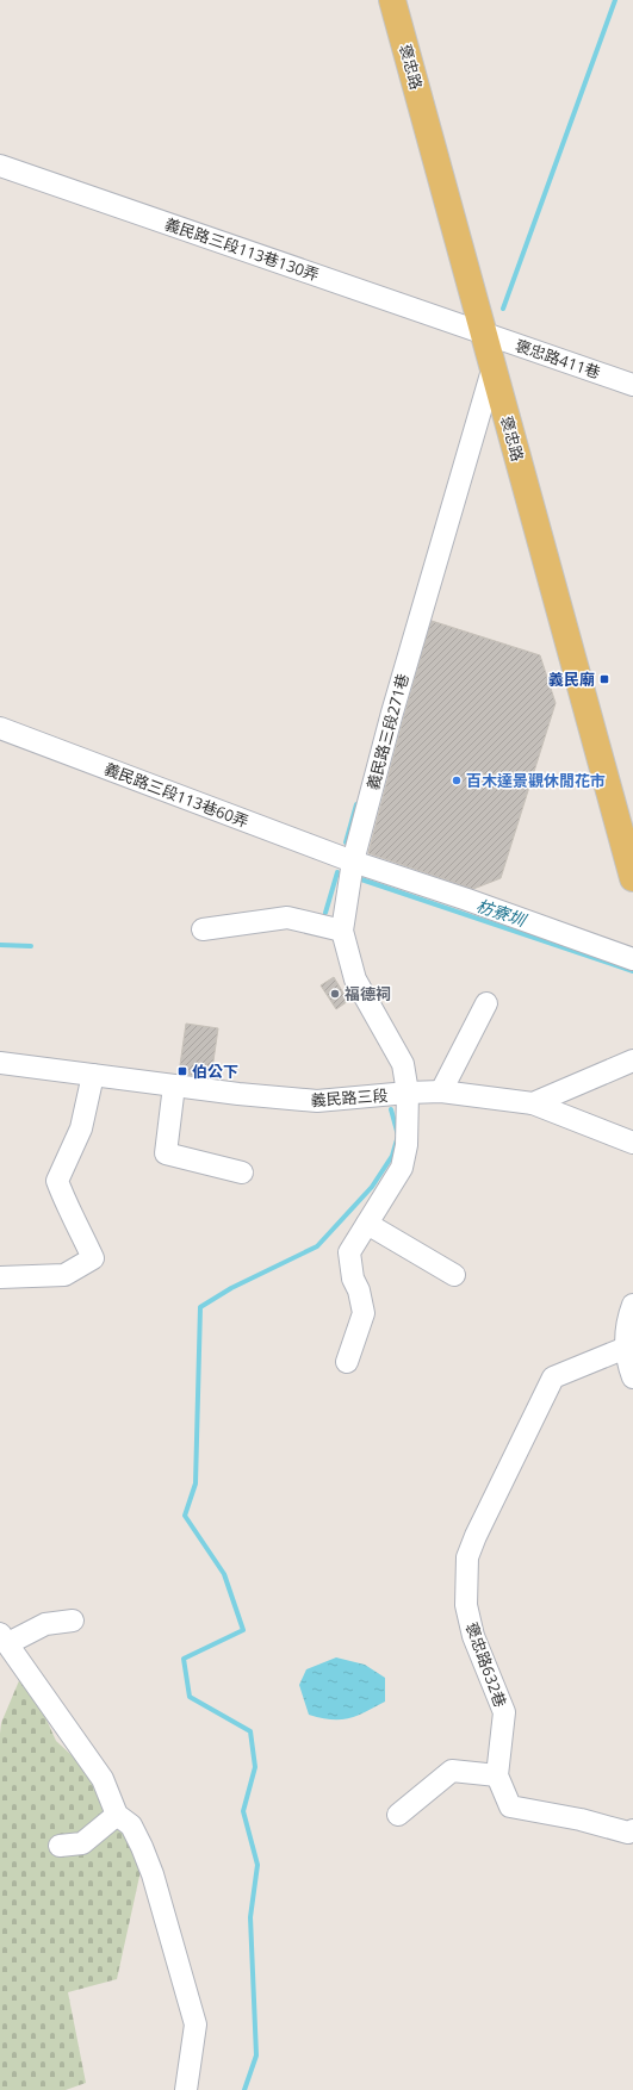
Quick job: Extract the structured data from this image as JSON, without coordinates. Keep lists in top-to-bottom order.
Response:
{
  "streets": {
    "main road": ["褒忠路"],
    "street": [
      "義民路三段113巷130弄",
      "褒忠路411巷",
      "義民路三段271巷",
      "義民路三段113巷60弄",
      "義民路三段",
      "褒忠路632巷"
    ]
  },
  "crossings": [
    ["褒忠路", "義民路三段113巷130弄"],
    ["褒忠路", "褒忠路411巷"],
    ["褒忠路", "義民路三段271巷"],
    ["義民路三段113巷130弄", "褒忠路411巷"],
    ["義民路三段271巷", "義民路三段113巷60弄"],
    ["義民路三段271巷", "義民路三段"]
  ],
  "water": ["枋寮圳"],
  "places": {
    "transit": ["義民廟", "伯公下"],
    "other": ["百木達景觀休閒花市", "福德祠"]
  }
}
